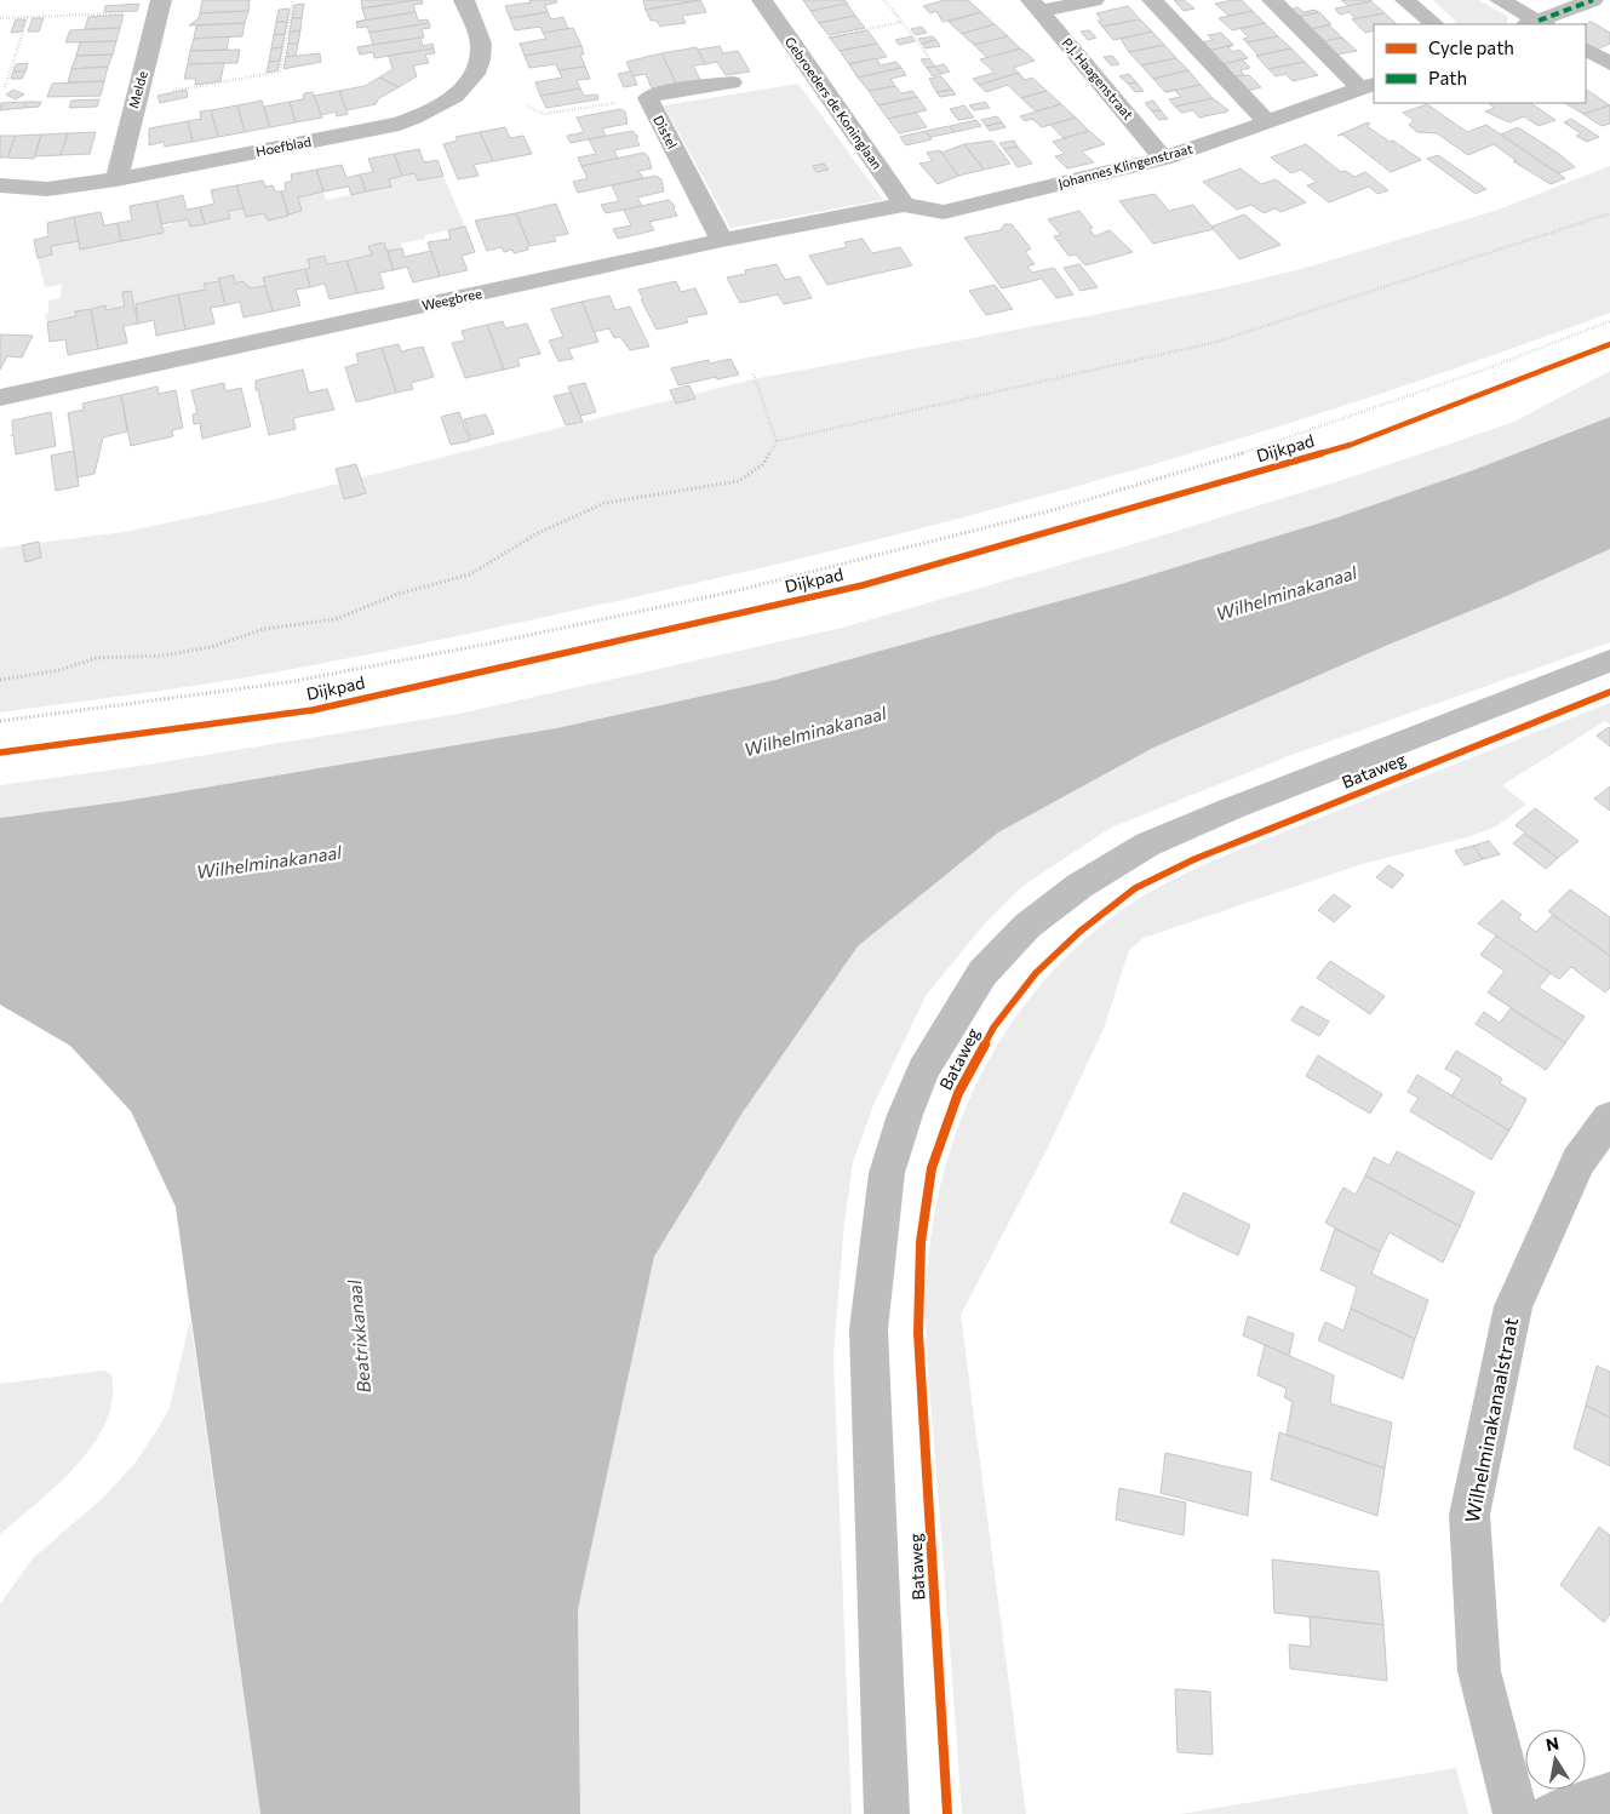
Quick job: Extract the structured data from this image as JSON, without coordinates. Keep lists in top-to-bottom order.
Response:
{
  "streets": {
    "street": [
      "P.J. Haagenstraat",
      "Melde",
      "Gebroeders de Koninglaan",
      "Distel",
      "Hoefblad",
      "Johannes Klingenstraat",
      "Weegbree",
      "Bataweg",
      "Wilhelminakanaalstraat"
    ],
    "cycle path": ["Dijkpad"]
  },
  "crossings": [
    ["P.J. Haagenstraat", "Johannes Klingenstraat"],
    ["Melde", "Hoefblad"],
    ["Gebroeders de Koninglaan", "Johannes Klingenstraat"],
    ["Gebroeders de Koninglaan", "Weegbree"],
    ["Distel", "Weegbree"],
    ["Johannes Klingenstraat", "Weegbree"]
  ],
  "water": ["Wilhelminakanaal", "Beatrixkanaal"],
  "legend": ["Cycle path", "Path"],
  "north": "top"
}
